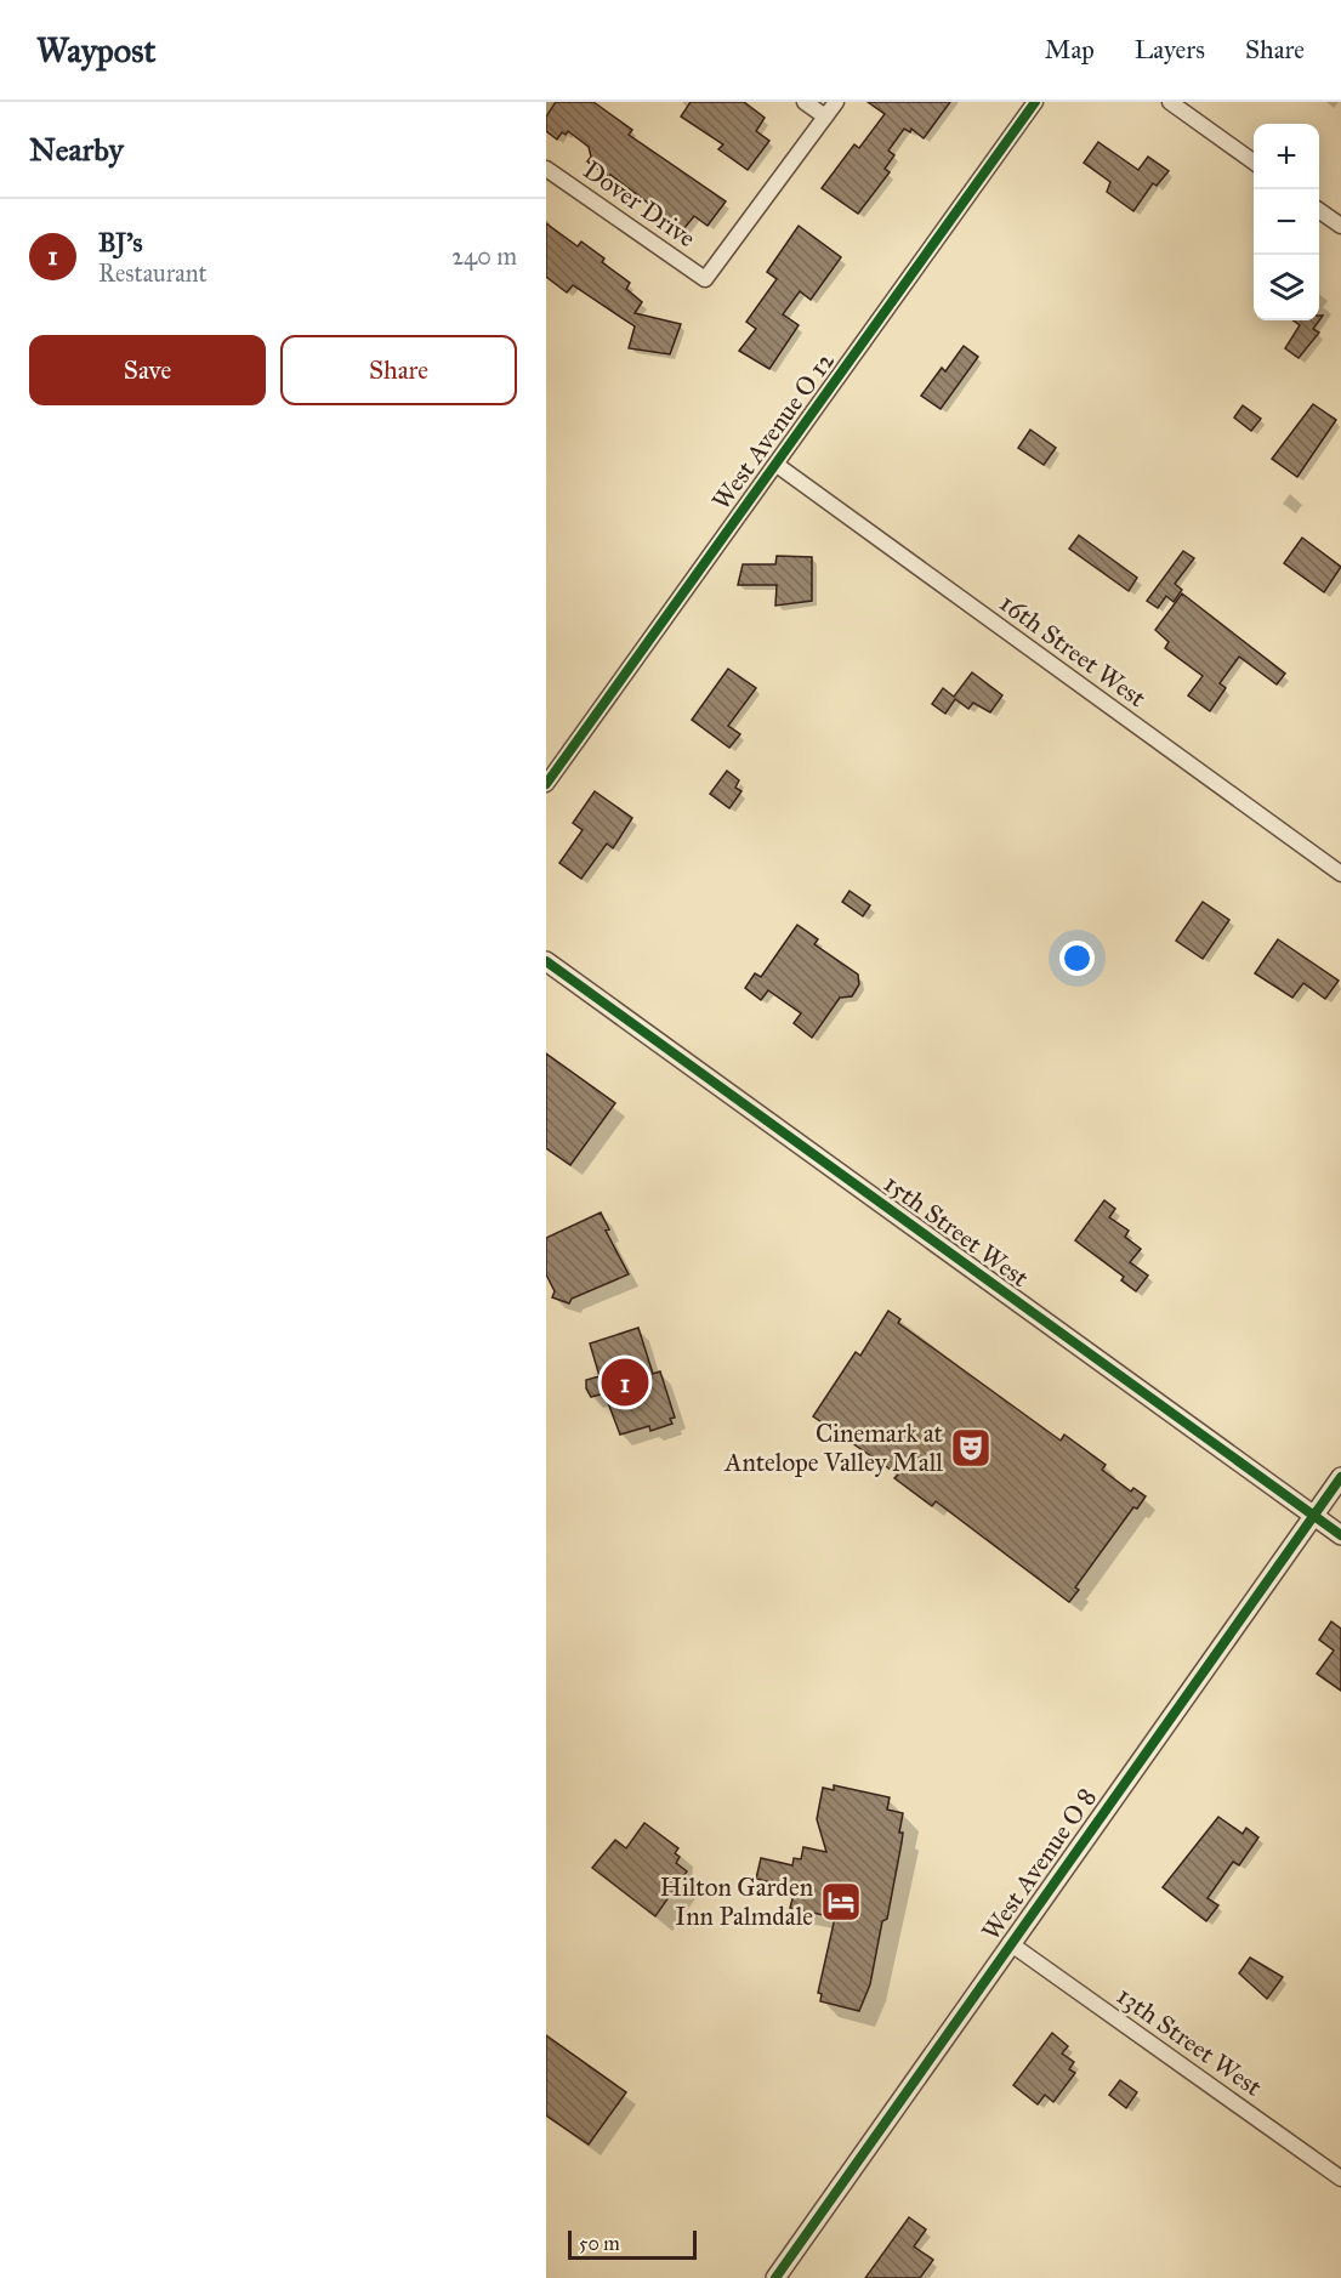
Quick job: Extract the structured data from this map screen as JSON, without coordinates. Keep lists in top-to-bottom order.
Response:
{
  "streets": {
    "street": [
      "Dover Drive",
      "West Avenue O 12",
      "16th Street West",
      "15th Street West",
      "West Avenue O 8",
      "13th Street West"
    ]
  },
  "crossings": [
    ["West Avenue O 12", "16th Street West"],
    ["15th Street West", "West Avenue O 8"],
    ["West Avenue O 8", "13th Street West"]
  ],
  "places": {
    "theatre": ["Cinemark at Antelope Valley Mall"],
    "hotel": ["Hilton Garden Inn Palmdale"]
  },
  "scale_bar": "50 m",
  "page": {
    "header": "Waypost",
    "nav": ["Map", "Layers", "Share"],
    "heading": "Nearby",
    "map_buttons": ["+", "−"],
    "list": [
      {
        "mark": "1",
        "name": "BJ's",
        "note": "Restaurant",
        "value": "240 m"
      }
    ],
    "buttons": ["Save", "Share"],
    "pins": "1",
    "scale": "50 m"
  }
}
